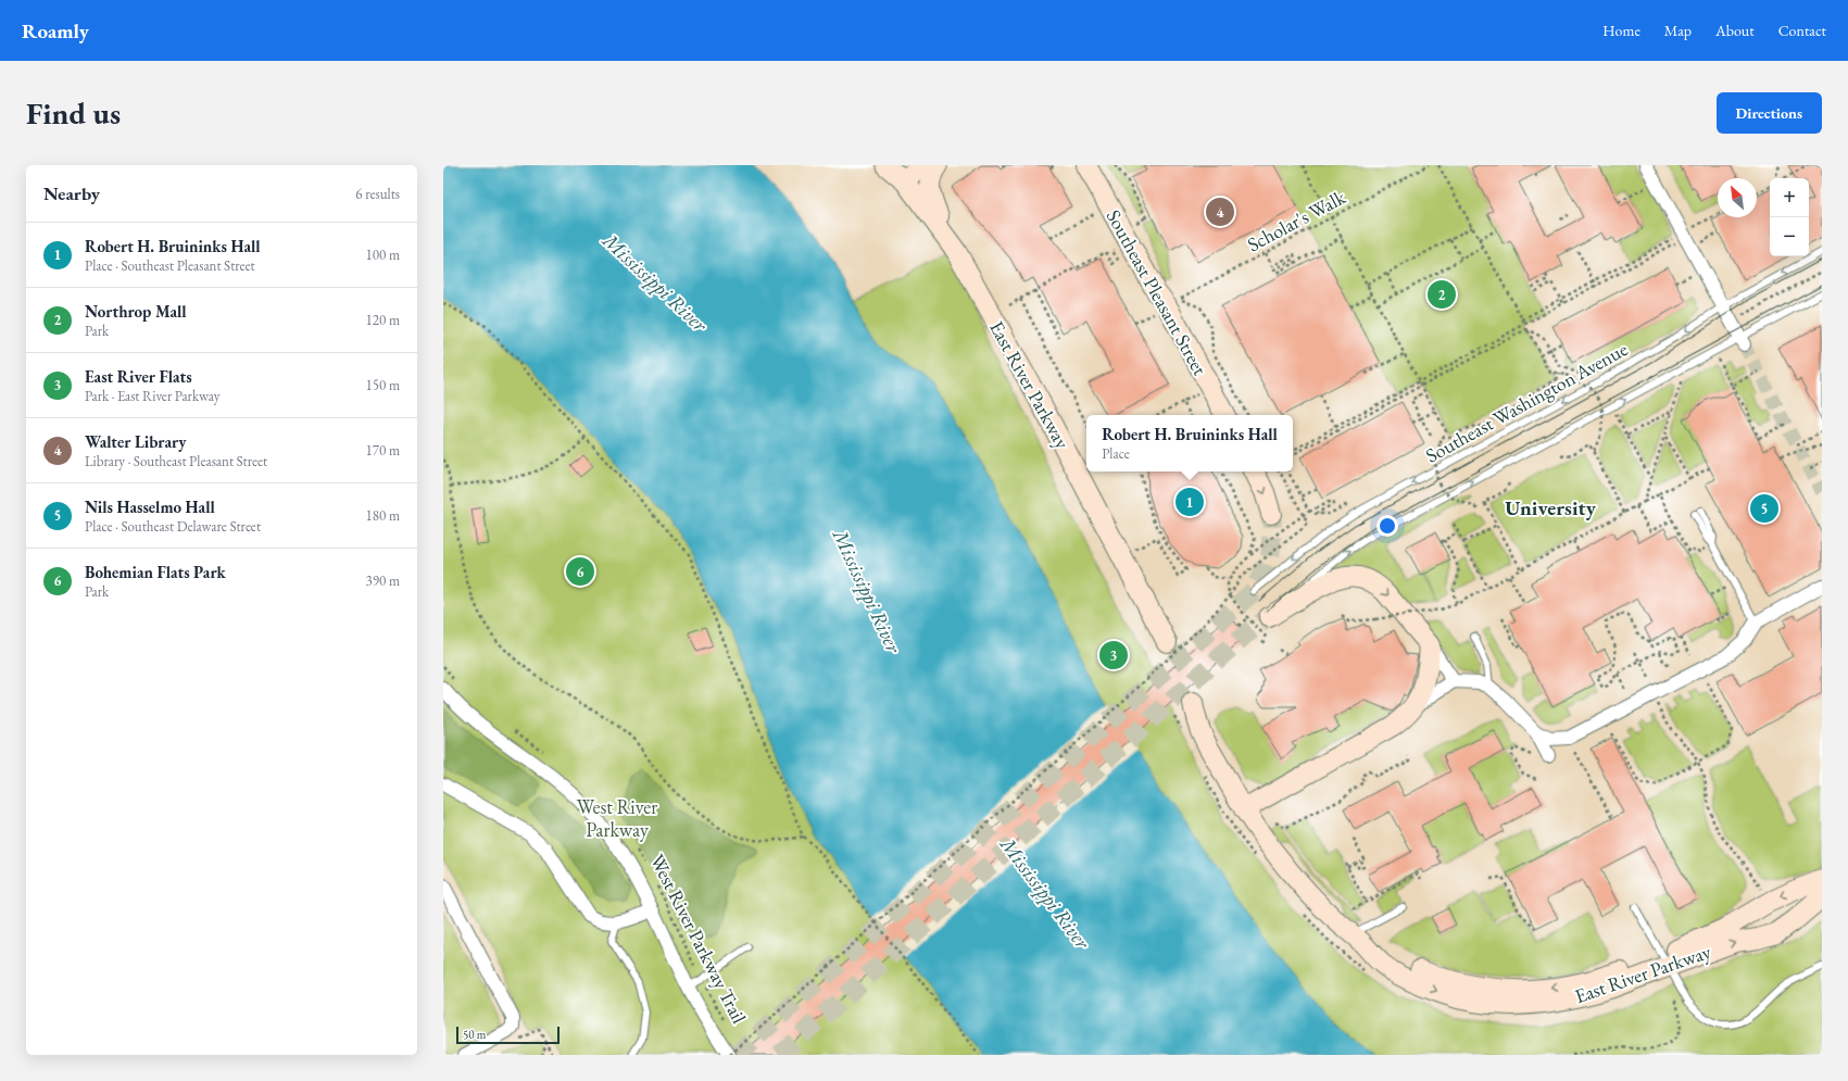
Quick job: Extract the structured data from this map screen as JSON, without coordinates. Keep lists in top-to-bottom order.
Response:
{
  "streets": {
    "street": ["Southeast Pleasant Street", "East River Parkway"],
    "lane": ["Southeast Washington Avenue"],
    "path": ["Scholar's Walk", "West River Parkway Trail"]
  },
  "districts": ["University"],
  "water": ["Mississippi River"],
  "parks": ["West River Parkway"],
  "scale_bar": "50 m",
  "north": "top left",
  "page": {
    "header": "Roamly",
    "nav": [
      "Home",
      "Map",
      "About",
      "Contact"
    ],
    "buttons": "Directions",
    "title": "Find us",
    "heading": ["Nearby", "6 results"],
    "map_buttons": ["+", "−"],
    "pins": [
      "4",
      "2",
      "1",
      "5",
      "6",
      "3"
    ],
    "list": [
      {
        "mark": "1",
        "name": "Robert H. Bruininks Hall",
        "note": "Place · Southeast Pleasant Street",
        "value": "100 m"
      },
      {
        "mark": "2",
        "name": "Northrop Mall",
        "note": "Park",
        "value": "120 m"
      },
      {
        "mark": "3",
        "name": "East River Flats",
        "note": "Park · East River Parkway",
        "value": "150 m"
      },
      {
        "mark": "4",
        "name": "Walter Library",
        "note": "Library · Southeast Pleasant Street",
        "value": "170 m"
      },
      {
        "mark": "5",
        "name": "Nils Hasselmo Hall",
        "note": "Place · Southeast Delaware Street",
        "value": "180 m"
      },
      {
        "mark": "6",
        "name": "Bohemian Flats Park",
        "note": "Park",
        "value": "390 m"
      }
    ],
    "popup": ["Robert H. Bruininks Hall", "Place"],
    "scale": "50 m"
  }
}
